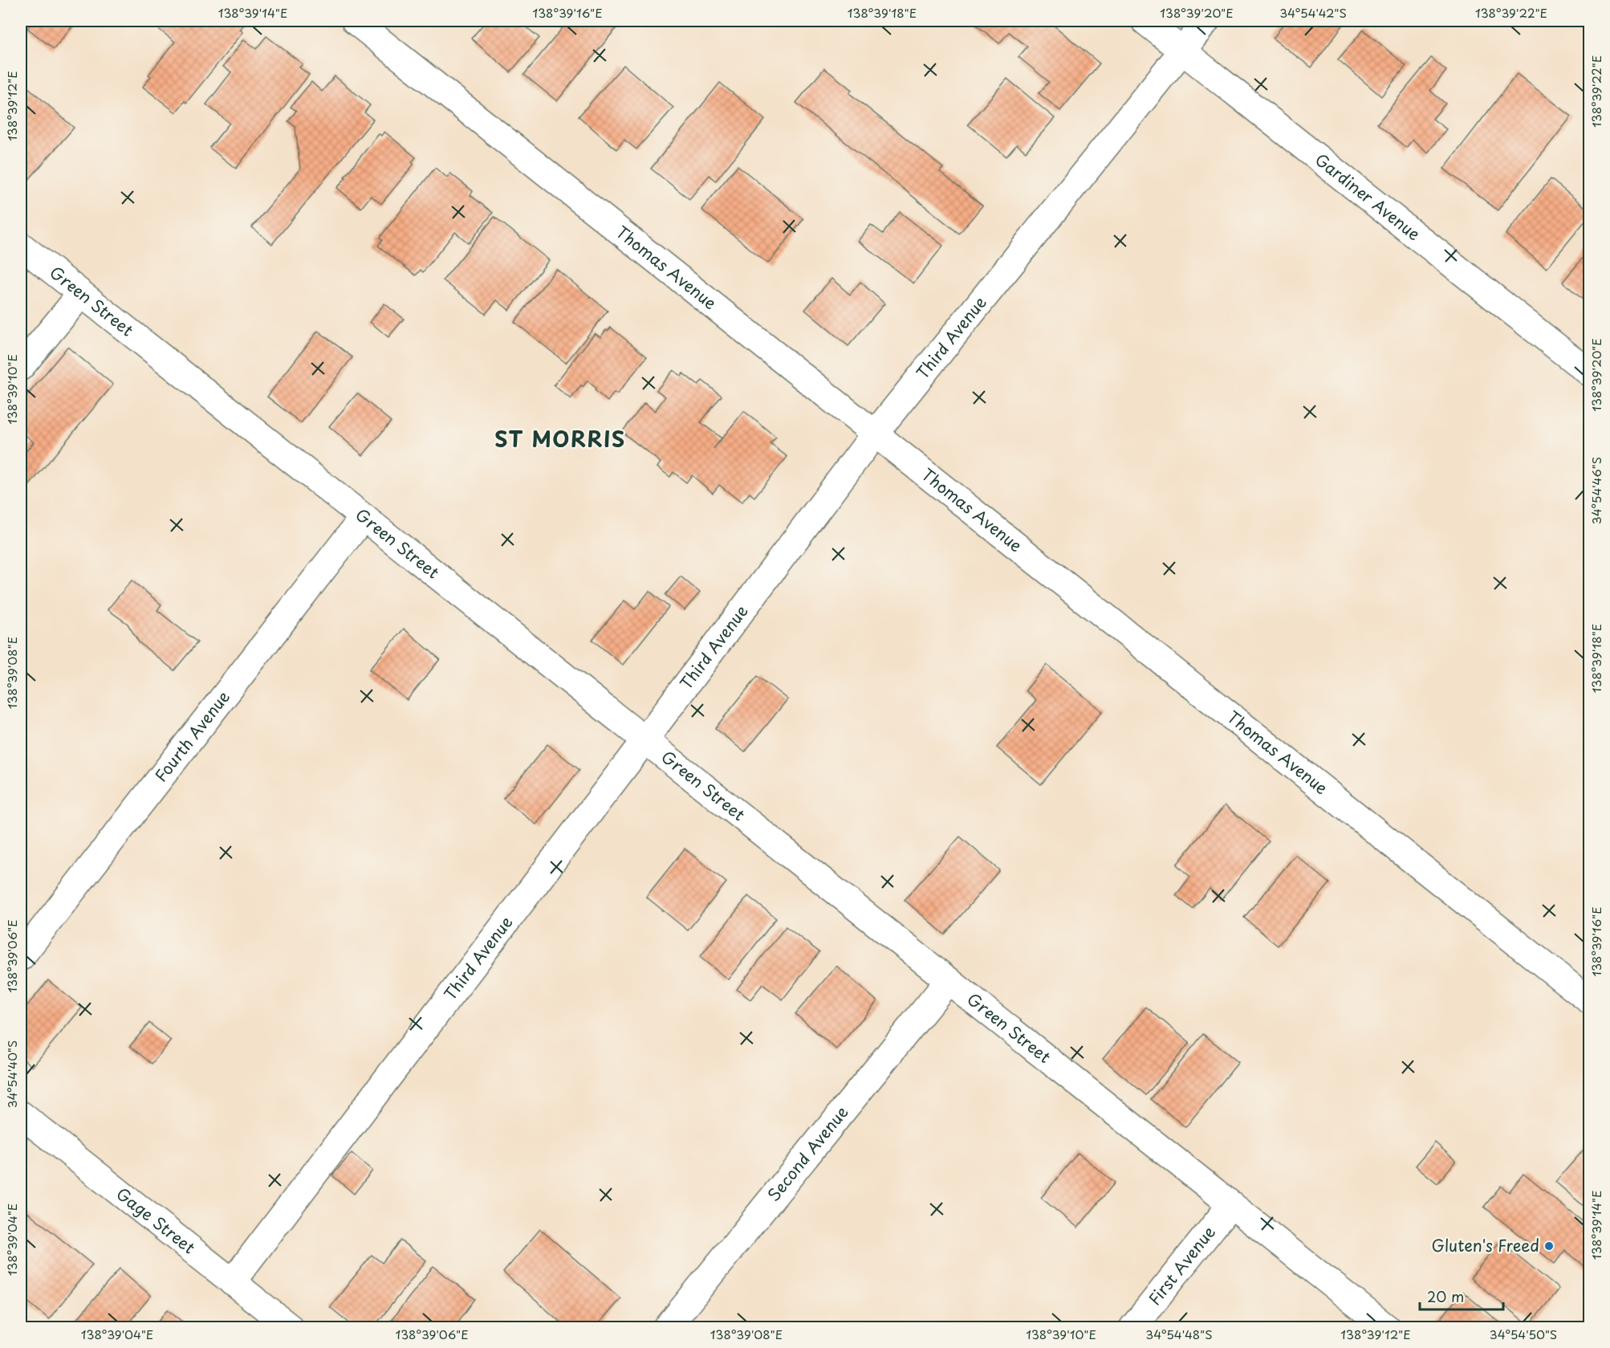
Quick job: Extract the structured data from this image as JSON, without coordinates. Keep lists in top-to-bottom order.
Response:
{
  "streets": {
    "street": [
      "Gardiner Avenue",
      "Thomas Avenue",
      "Green Street",
      "Third Avenue",
      "Fourth Avenue",
      "Second Avenue",
      "Gage Street",
      "First Avenue"
    ]
  },
  "crossings": [
    ["Gardiner Avenue", "Third Avenue"],
    ["Thomas Avenue", "Third Avenue"],
    ["Green Street", "Third Avenue"],
    ["Green Street", "Fourth Avenue"],
    ["Green Street", "Second Avenue"],
    ["Green Street", "First Avenue"],
    ["Third Avenue", "Gage Street"]
  ],
  "districts": ["ST MORRIS"],
  "places": ["Gluten's Freed"],
  "scale_bar": "20 m",
  "coordinates": [
    "138°39'14\"E",
    "138°39'16\"E",
    "138°39'18\"E",
    "138°39'20\"E",
    "34°54'42\"S",
    "138°39'22\"E",
    "138°39'12\"E",
    "138°39'10\"E",
    "34°54'46\"S",
    "138°39'08\"E",
    "138°39'06\"E",
    "34°54'40\"S",
    "138°39'04\"E",
    "34°54'48\"S",
    "34°54'50\"S"
  ]
}
